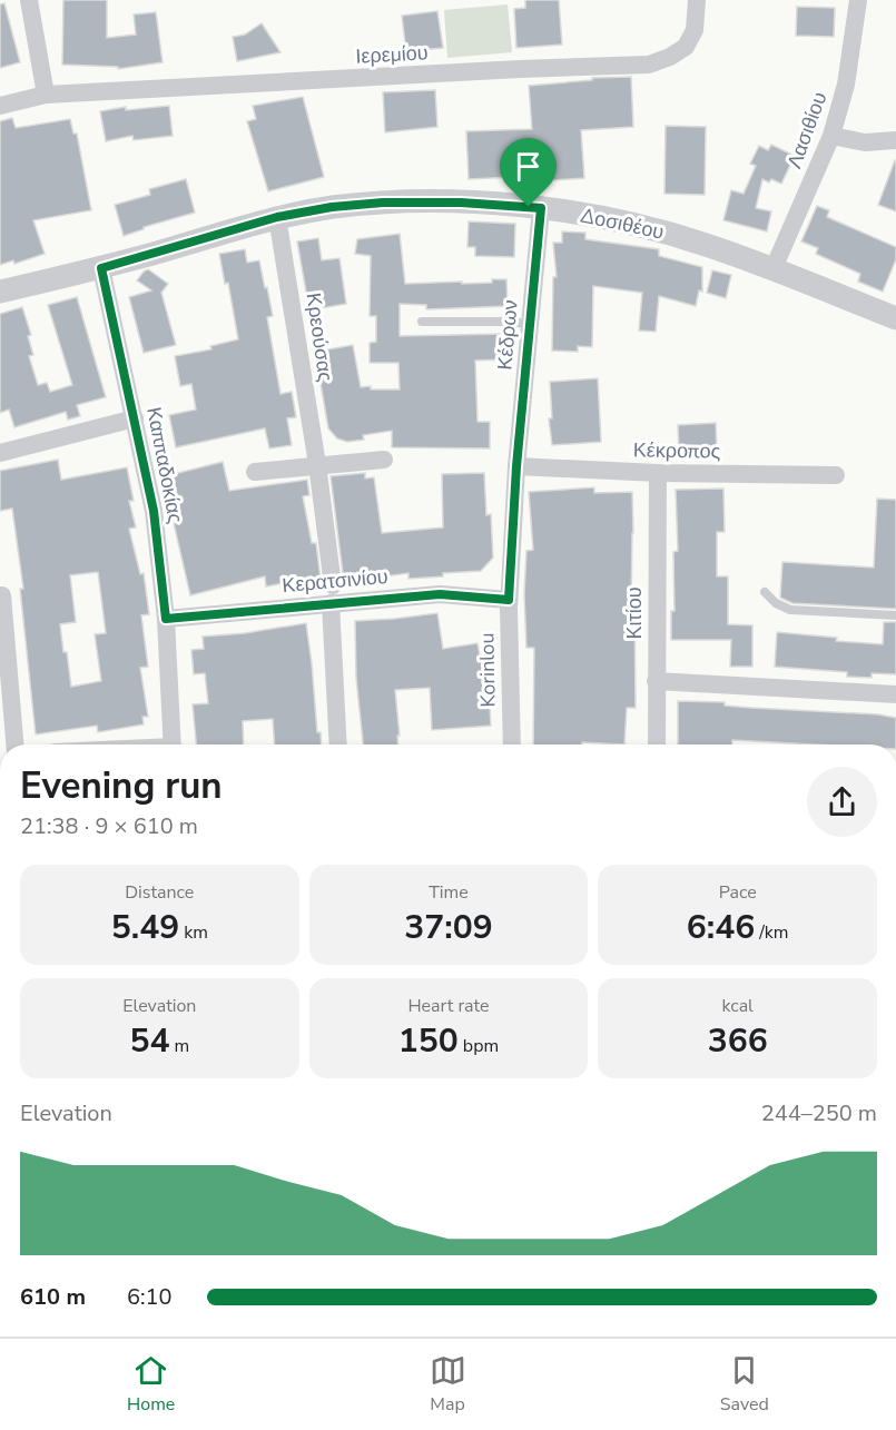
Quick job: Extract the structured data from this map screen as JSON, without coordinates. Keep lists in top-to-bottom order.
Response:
{
  "streets": {
    "street": [
      "Ιερεμίου",
      "Λασιθίου",
      "Δοσιθέου",
      "Κέδρων",
      "Κρεούσας",
      "Κέκροπος",
      "Καππαδοκίας",
      "Κερατσινίου",
      "Κιτίου",
      "Korinlou"
    ]
  },
  "crossings": [
    ["Λασιθίου", "Δοσιθέου"],
    ["Δοσιθέου", "Κέδρων"],
    ["Δοσιθέου", "Κρεούσας"],
    ["Δοσιθέου", "Καππαδοκίας"],
    ["Κέδρων", "Κέκροπος"],
    ["Κέδρων", "Korinlou"],
    ["Κρεούσας", "Κερατσινίου"],
    ["Κέκροπος", "Κιτίου"],
    ["Κέκροπος", "Korinlou"],
    ["Καππαδοκίας", "Κερατσινίου"],
    ["Κερατσινίου", "Korinlou"]
  ],
  "page": {
    "heading": ["Evening run", "21:38 · 9 × 610 m"],
    "stats": [
      ["Distance", "5.49 km"],
      ["Time", "37:09"],
      ["Pace", "6:46 /km"],
      ["Elevation", "54 m"],
      ["Heart rate", "150 bpm"],
      ["kcal", "366"]
    ],
    "chart": ["Elevation", "244–250 m"],
    "list": [
      {
        "name": "610 m",
        "note": "6:10"
      }
    ],
    "tabs": ["Home", "Map", "Saved"]
  }
}
